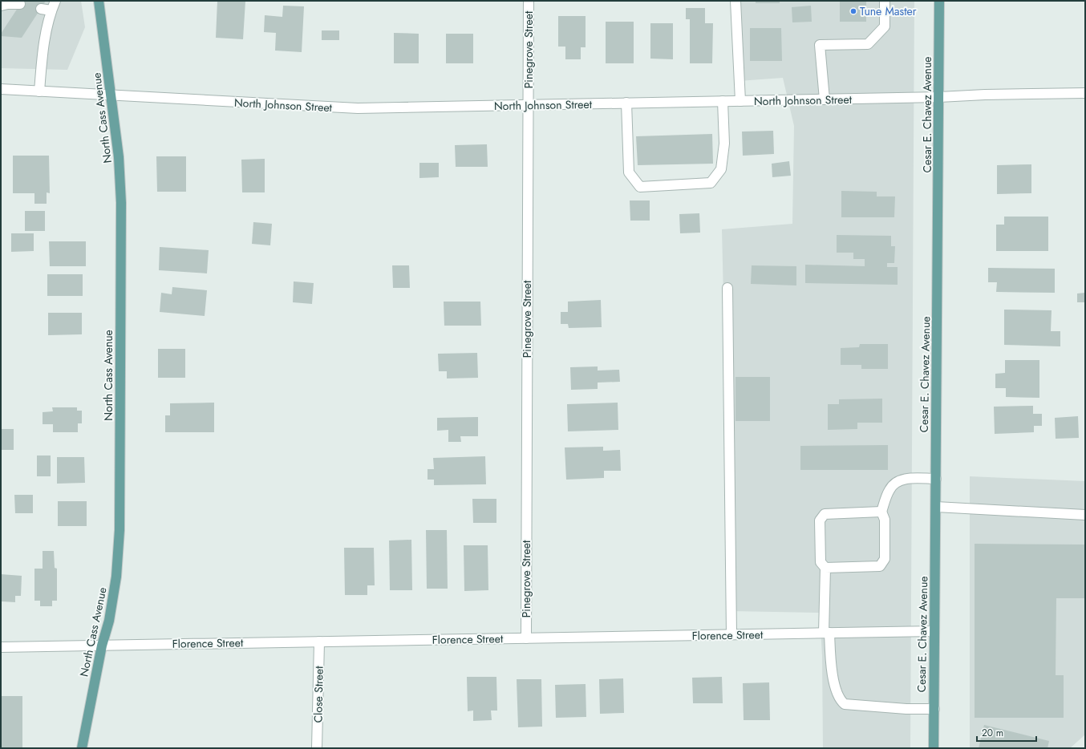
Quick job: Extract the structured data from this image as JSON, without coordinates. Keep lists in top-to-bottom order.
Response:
{
  "streets": {
    "main road": ["Cesar E. Chavez Avenue", "North Cass Avenue"],
    "street": [
      "Pinegrove Street",
      "North Johnson Street",
      "Florence Street",
      "Close Street"
    ]
  },
  "crossings": [
    ["Pinegrove Street", "North Johnson Street"],
    ["Pinegrove Street", "Florence Street"],
    ["North Johnson Street", "Cesar E. Chavez Avenue"],
    ["North Johnson Street", "North Cass Avenue"],
    ["Cesar E. Chavez Avenue", "Florence Street"],
    ["North Cass Avenue", "Florence Street"],
    ["Florence Street", "Close Street"]
  ],
  "places": ["Tune Master"],
  "scale_bar": "20 m"
}
